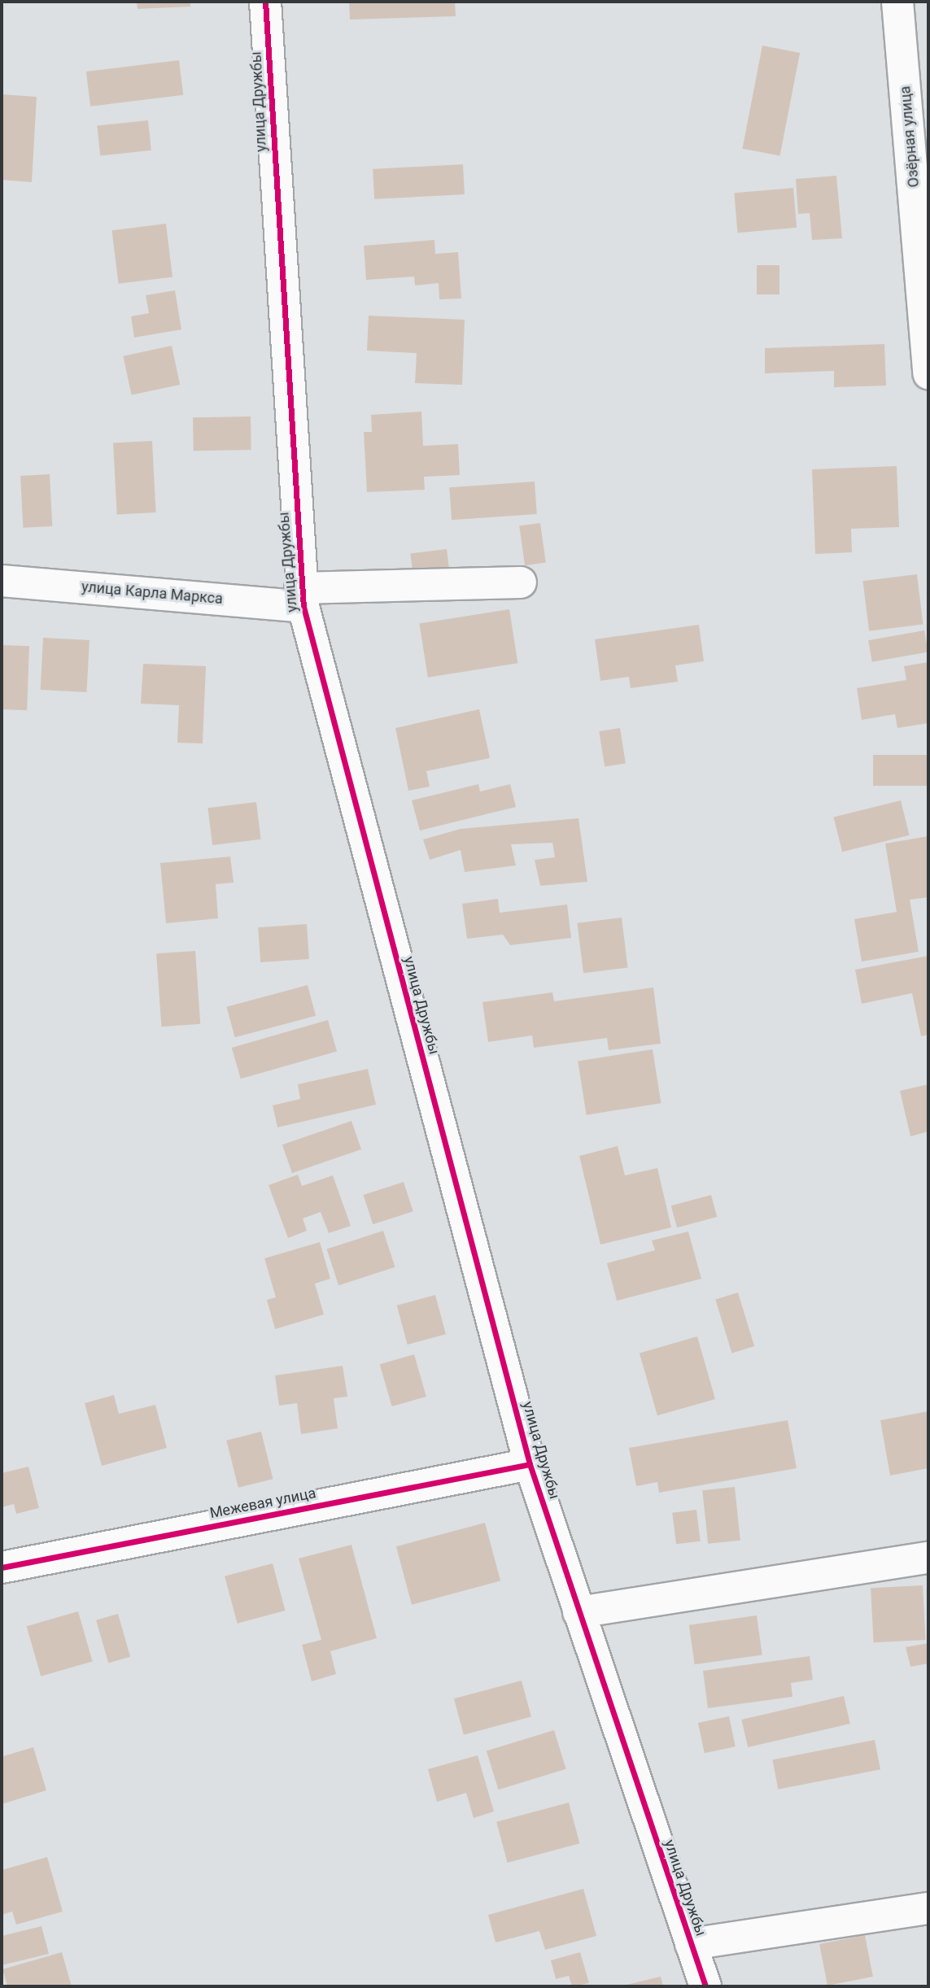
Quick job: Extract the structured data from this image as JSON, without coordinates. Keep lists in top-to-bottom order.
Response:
{
  "streets": {
    "street": [
      "улица Дружбы",
      "Озёрная улица",
      "улица Карла Маркса",
      "Межевая улица"
    ]
  },
  "crossings": [
    ["улица Дружбы", "улица Карла Маркса"],
    ["улица Дружбы", "Межевая улица"]
  ]
}
